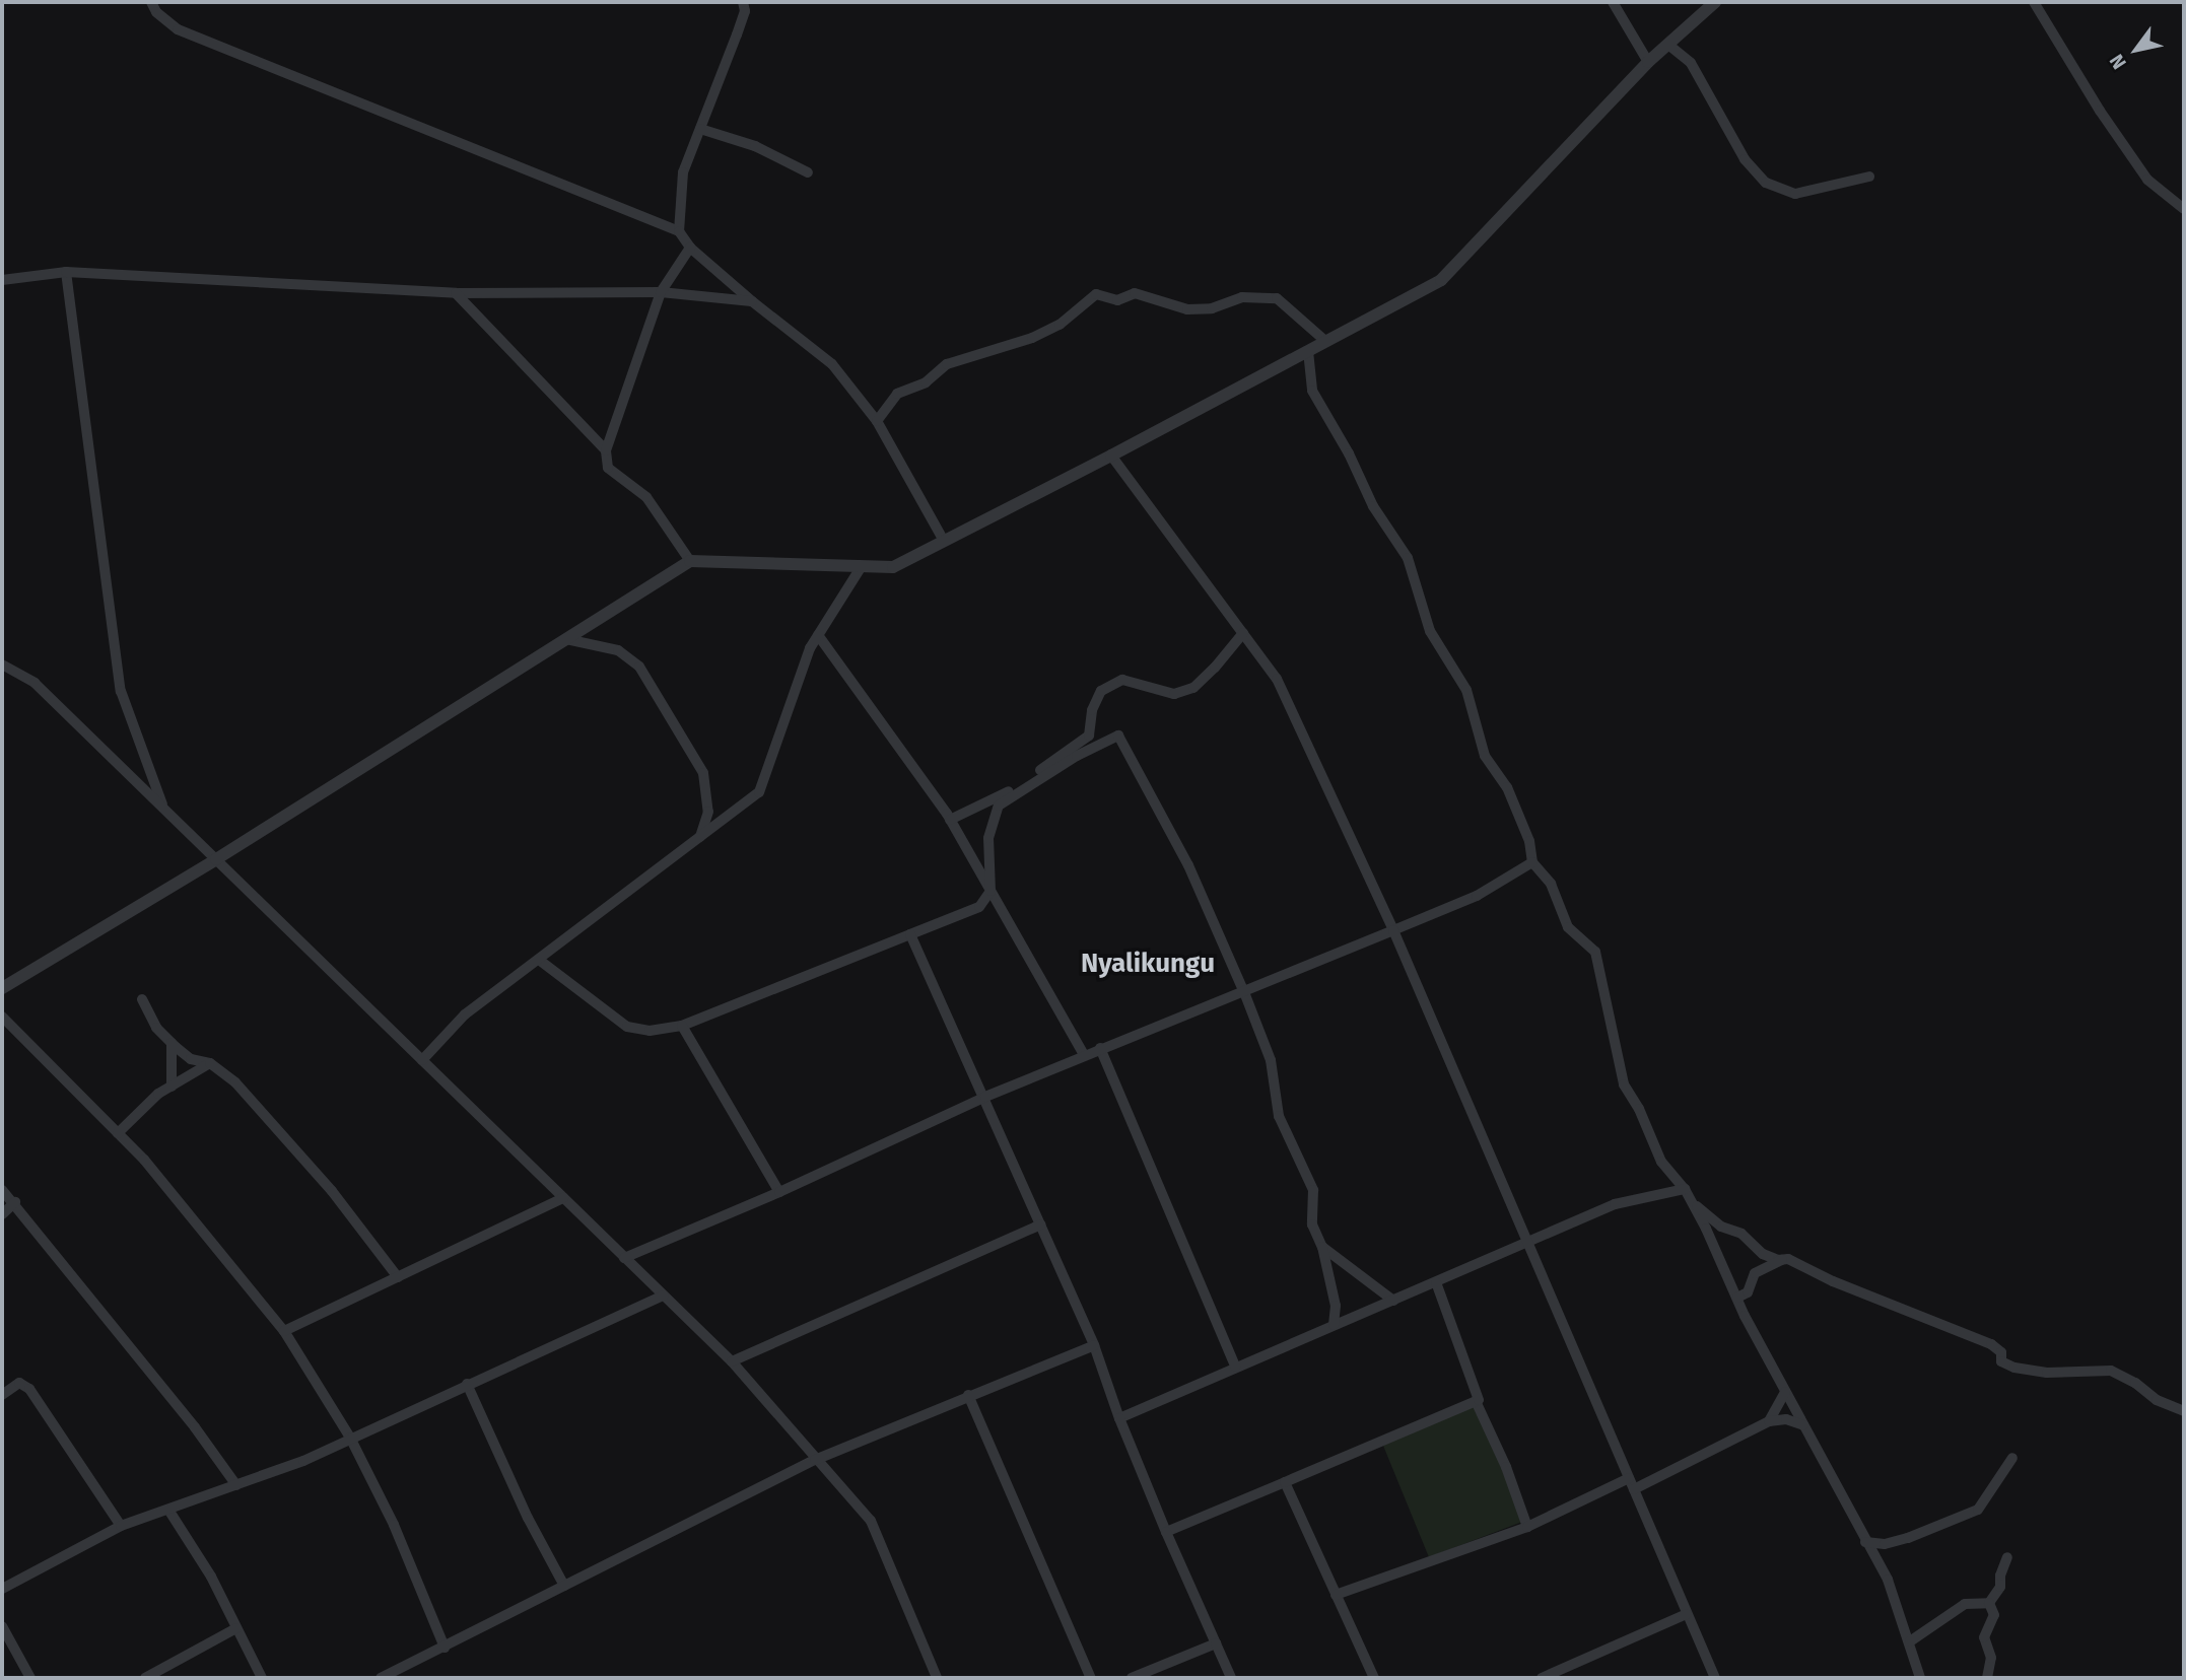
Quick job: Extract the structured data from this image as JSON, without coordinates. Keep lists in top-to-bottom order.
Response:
{
  "districts": ["Nyalikungu"],
  "north": "bottom left"
}
